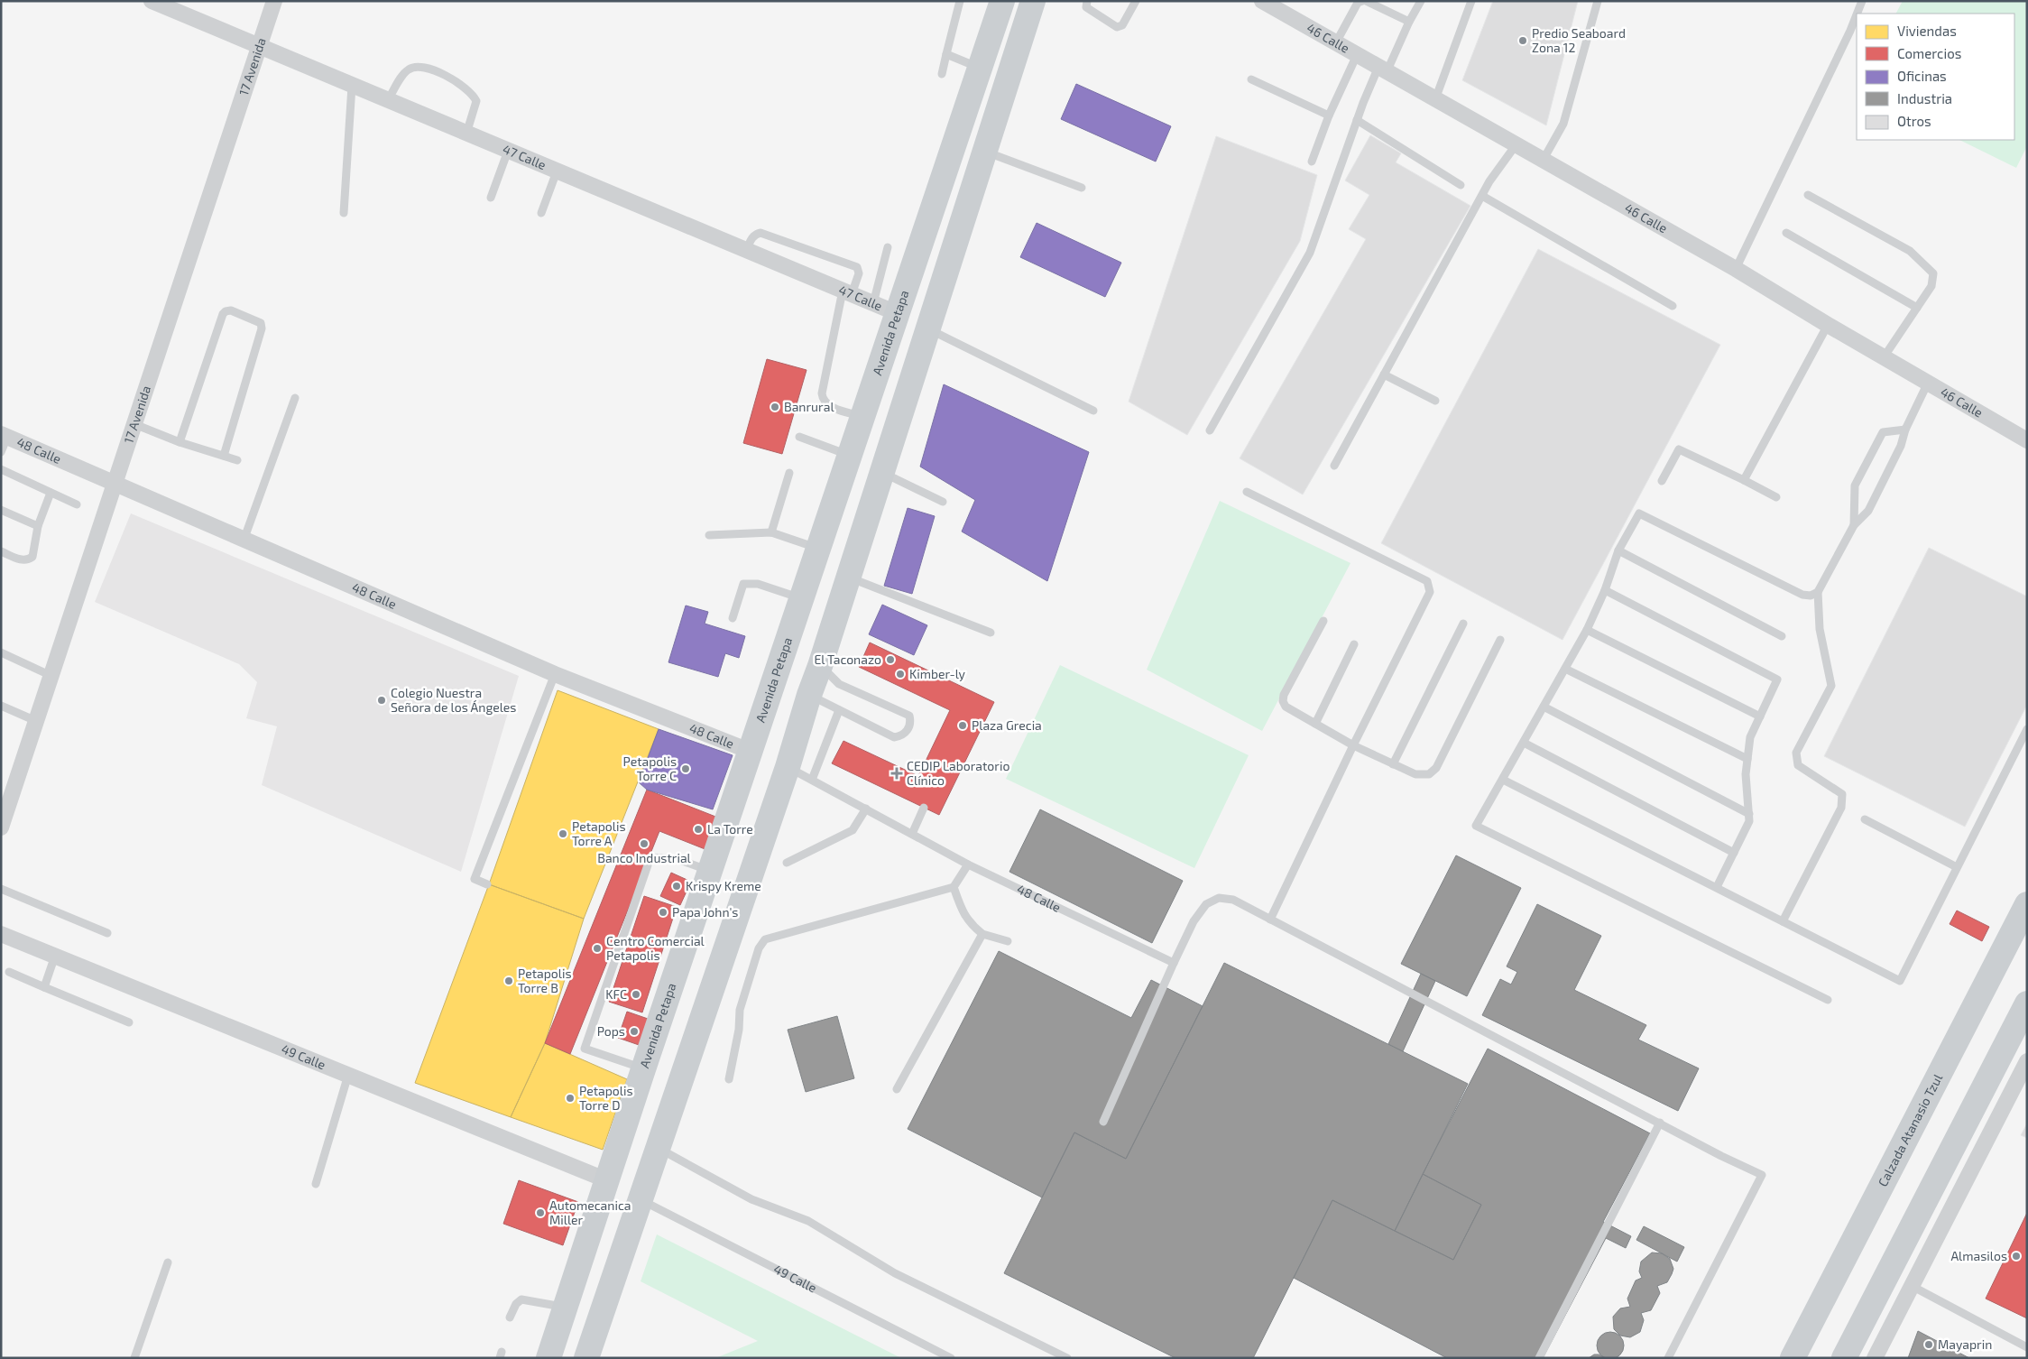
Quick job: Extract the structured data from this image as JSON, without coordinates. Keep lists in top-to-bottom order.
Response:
{
  "streets": {
    "main road": ["Avenida Petapa", "Calzada Atanasio Tzul"],
    "street": [
      "46 Calle",
      "17 Avenida",
      "47 Calle",
      "48 Calle",
      "49 Calle"
    ]
  },
  "crossings": [
    ["17 Avenida", "47 Calle"],
    ["17 Avenida", "48 Calle"],
    ["47 Calle", "Avenida Petapa"],
    ["Avenida Petapa", "48 Calle"],
    ["Avenida Petapa", "49 Calle"]
  ],
  "places": {
    "other": [
      "Predio Seaboard Zona 12",
      "Banrural",
      "El Taconazo",
      "Kimber-ly",
      "Colegio Nuestra Señora de los Ángeles",
      "Plaza Grecia",
      "Petapolis Torre C",
      "La Torre",
      "Petapolis Torre A",
      "Banco Industrial",
      "Krispy Kreme",
      "Papa John's",
      "Centro Comercial Petapolis",
      "Petapolis Torre B",
      "KFC",
      "Pops",
      "Petapolis Torre D",
      "Automecanica Miller",
      "Almasilos",
      "Mayaprin"
    ],
    "health": ["CEDIP Laboratorio Clínico"]
  },
  "legend": [
    "Viviendas",
    "Comercios",
    "Oficinas",
    "Industria",
    "Otros"
  ]
}
